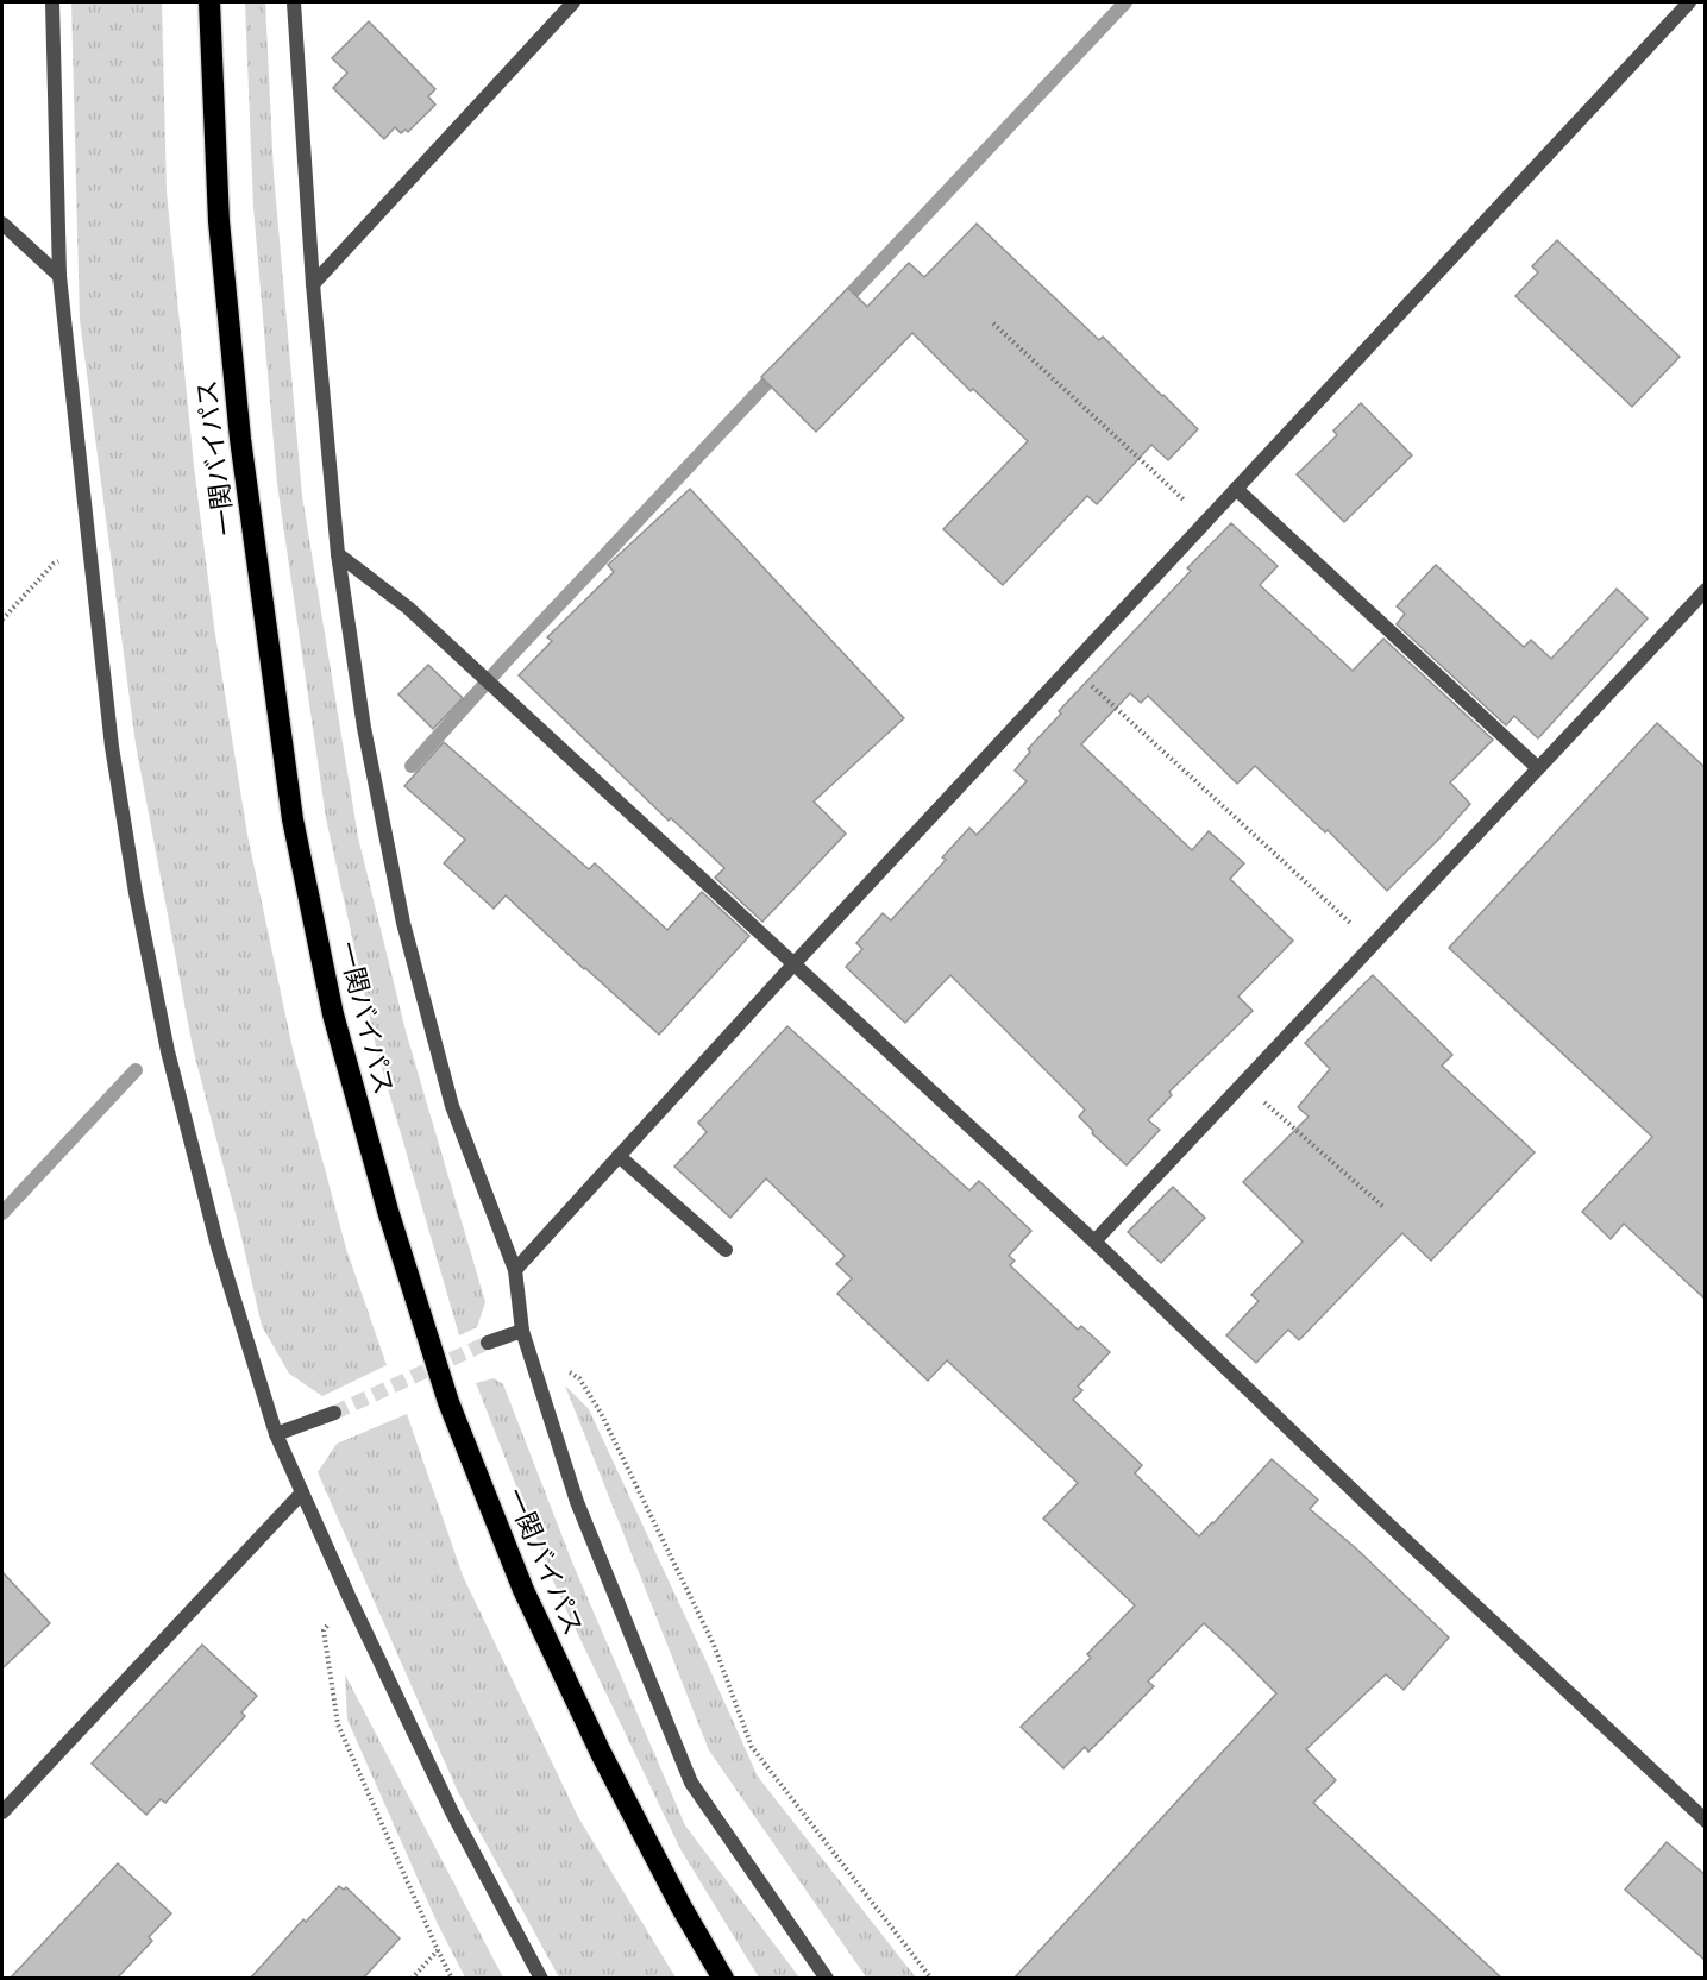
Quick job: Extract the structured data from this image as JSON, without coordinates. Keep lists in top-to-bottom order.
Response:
{
  "streets": {
    "highway": ["一関バイパス"]
  }
}
